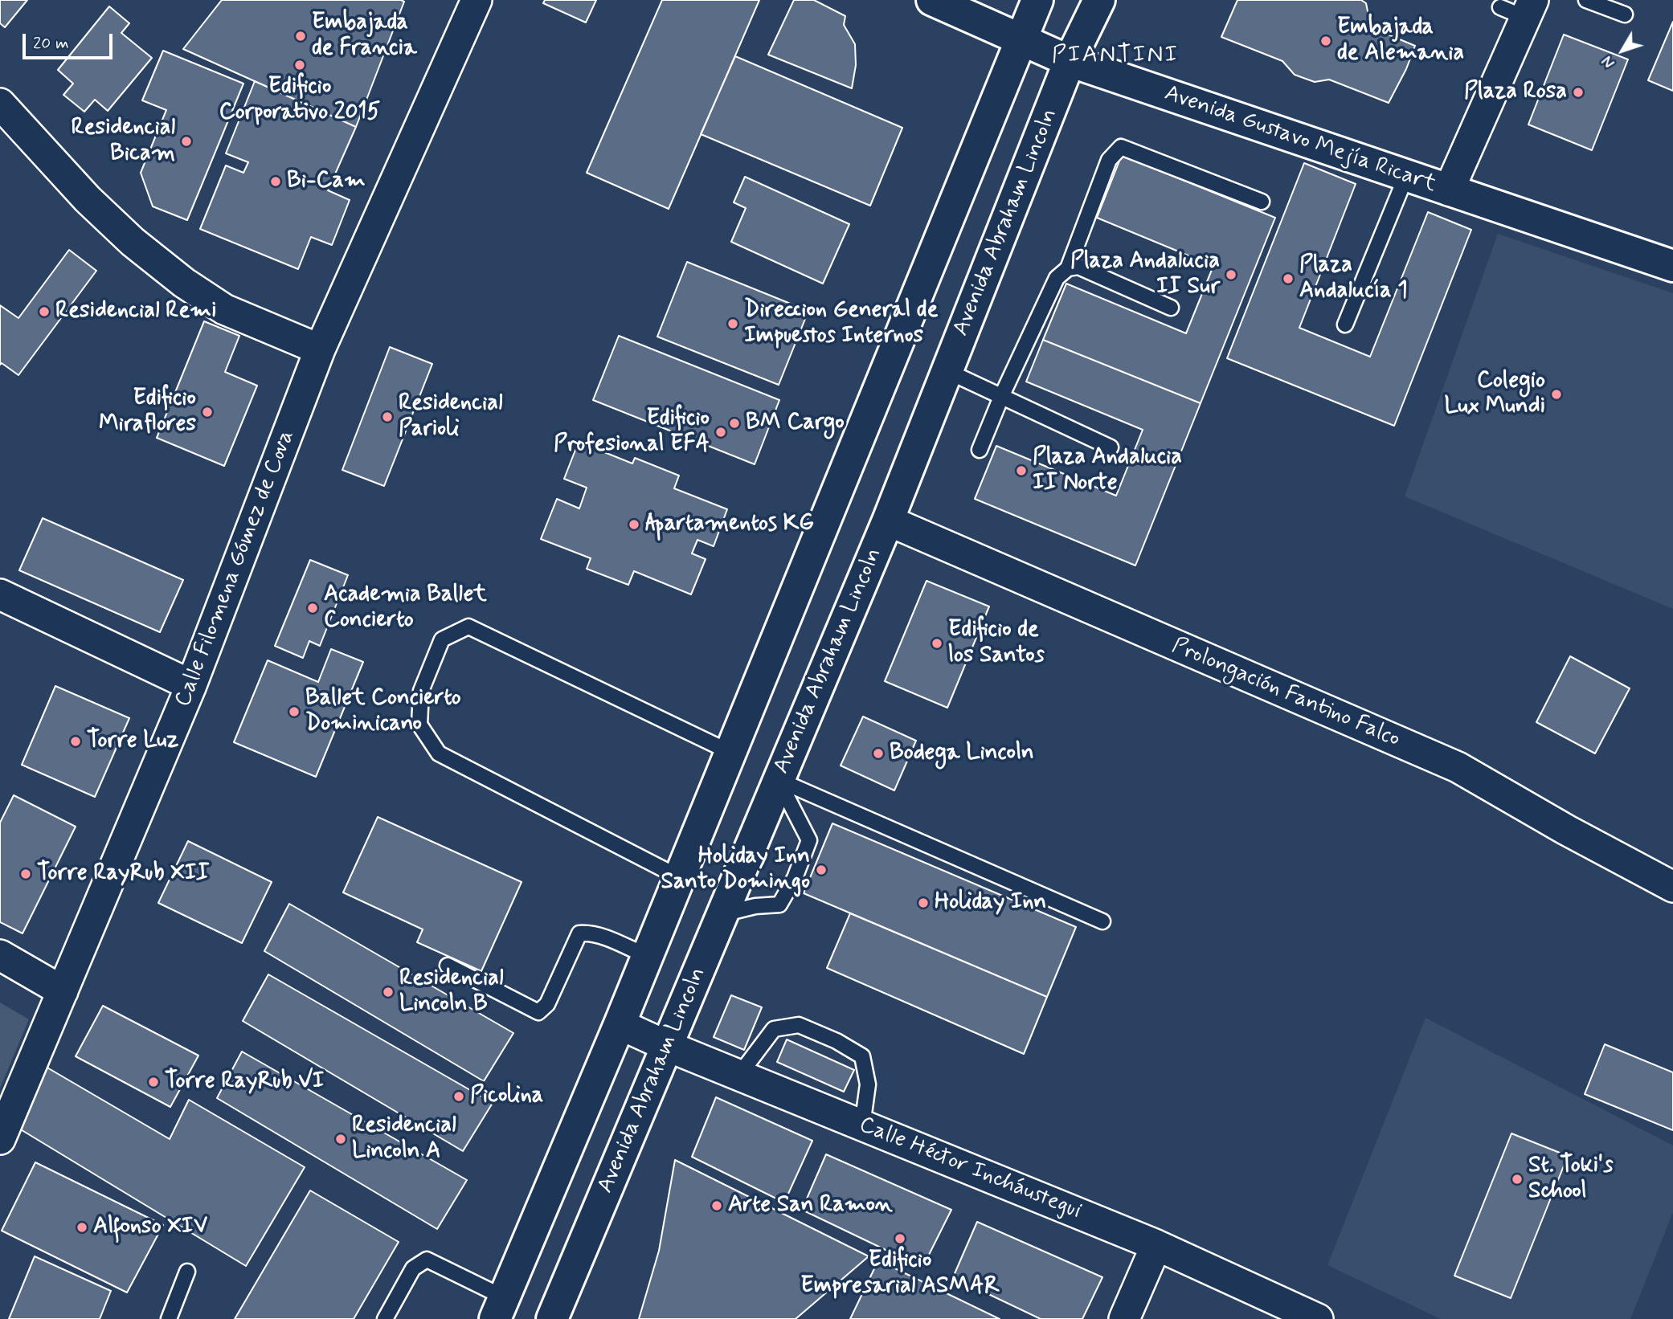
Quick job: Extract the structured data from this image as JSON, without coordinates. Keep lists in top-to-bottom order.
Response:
{
  "streets": {
    "main road": ["Avenida Gustavo Mejía Ricart", "Avenida Abraham Lincoln"],
    "street": ["Calle Filomena Gómez de Cova", "Prolongación Fantino Falco", "Calle Héctor Incháustegui"]
  },
  "crossings": [
    ["Avenida Gustavo Mejía Ricart", "Avenida Abraham Lincoln"],
    ["Avenida Abraham Lincoln", "Prolongación Fantino Falco"],
    ["Avenida Abraham Lincoln", "Calle Héctor Incháustegui"]
  ],
  "districts": ["PIANTINI"],
  "places": [
    "Embajada de Francia",
    "Embajada de Alemania",
    "Edificio Corporativo 2015",
    "Plaza Rosa",
    "Residencial Bicam",
    "Bi-Cam",
    "Plaza Andalucia II Sur",
    "Plaza Andalucía 1",
    "Residencial Remi",
    "Direccion General de Impuestos Internos",
    "Colegio Lux Mundi",
    "Edificio Miraflores",
    "Residencial Parioli",
    "BM Cargo",
    "Edificio Profesional EFA",
    "Plaza Andalucia II Norte",
    "Apartamentos KG",
    "Academia Ballet Concierto",
    "Edificio de los Santos",
    "Ballet Concierto Dominicano",
    "Torre Luz",
    "Bodega Lincoln",
    "Holiday Inn Santo Domingo",
    "Torre RayRub XII",
    "Holiday Inn",
    "Residencial Lincoln B",
    "Torre RayRub VI",
    "Picolina",
    "Residencial Lincoln A",
    "St. Toki's School",
    "Arte San Ramon",
    "Alfonso XIV",
    "Edificio Empresarial ASMAR"
  ],
  "scale_bar": "20 m",
  "north": "bottom left"
}
